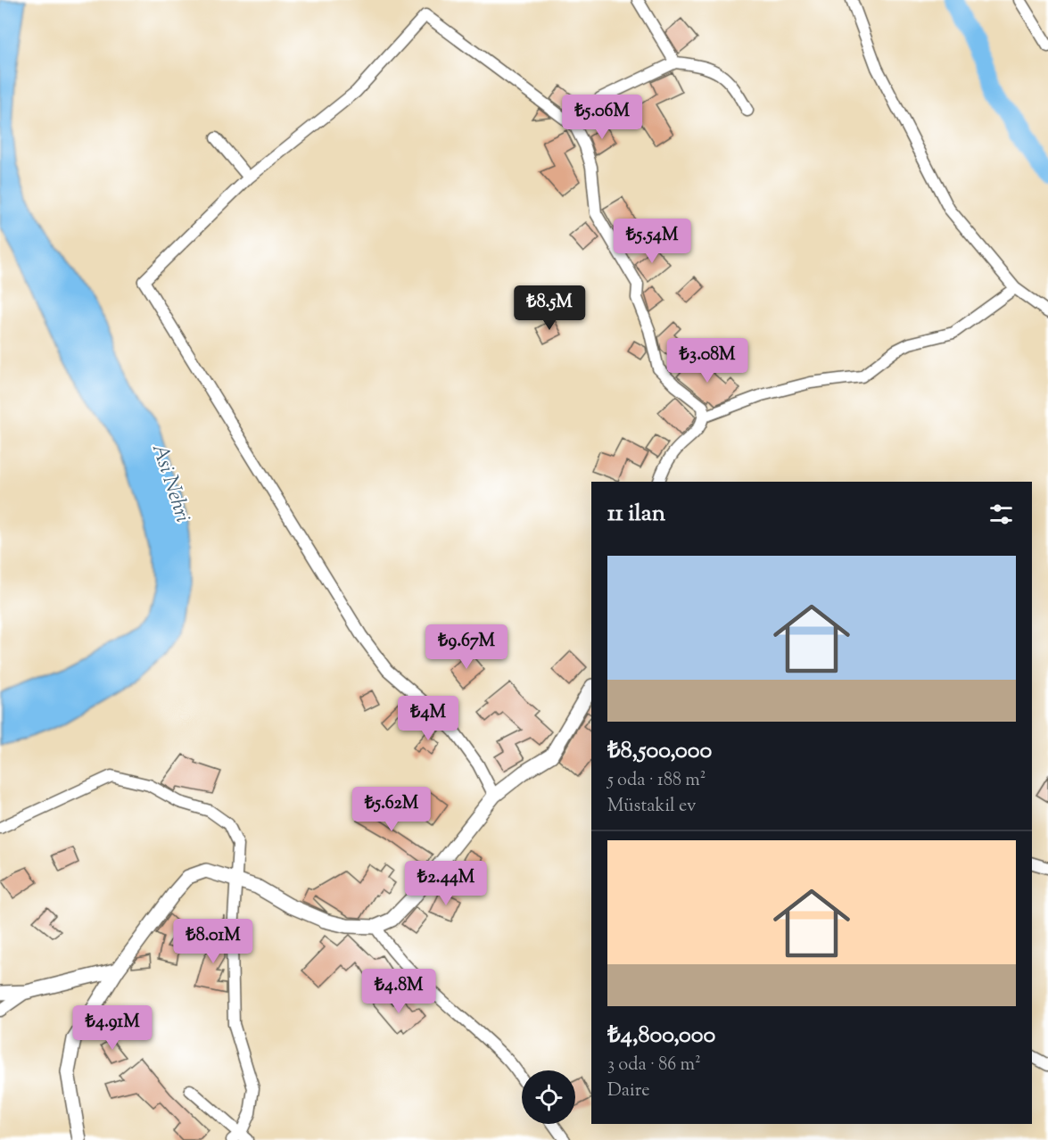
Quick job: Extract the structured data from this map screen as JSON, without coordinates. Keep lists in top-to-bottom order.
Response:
{
  "water": ["Asi Nehri"],
  "page": {
    "price": [
      "₺5.06M",
      "₺5.54M",
      "₺8.5M",
      "₺3.08M",
      "₺9.67M",
      "₺4M",
      "₺5.62M",
      "₺2.44M",
      "₺8.01M",
      "₺4.8M",
      "₺4.91M"
    ],
    "heading": "11 ilan",
    "list": [
      {
        "name": "₺8,500,000",
        "note": "5 oda · 188 m² · Müstakil ev"
      },
      {
        "name": "₺4,800,000",
        "note": "3 oda · 86 m² · Daire"
      }
    ]
  }
}
